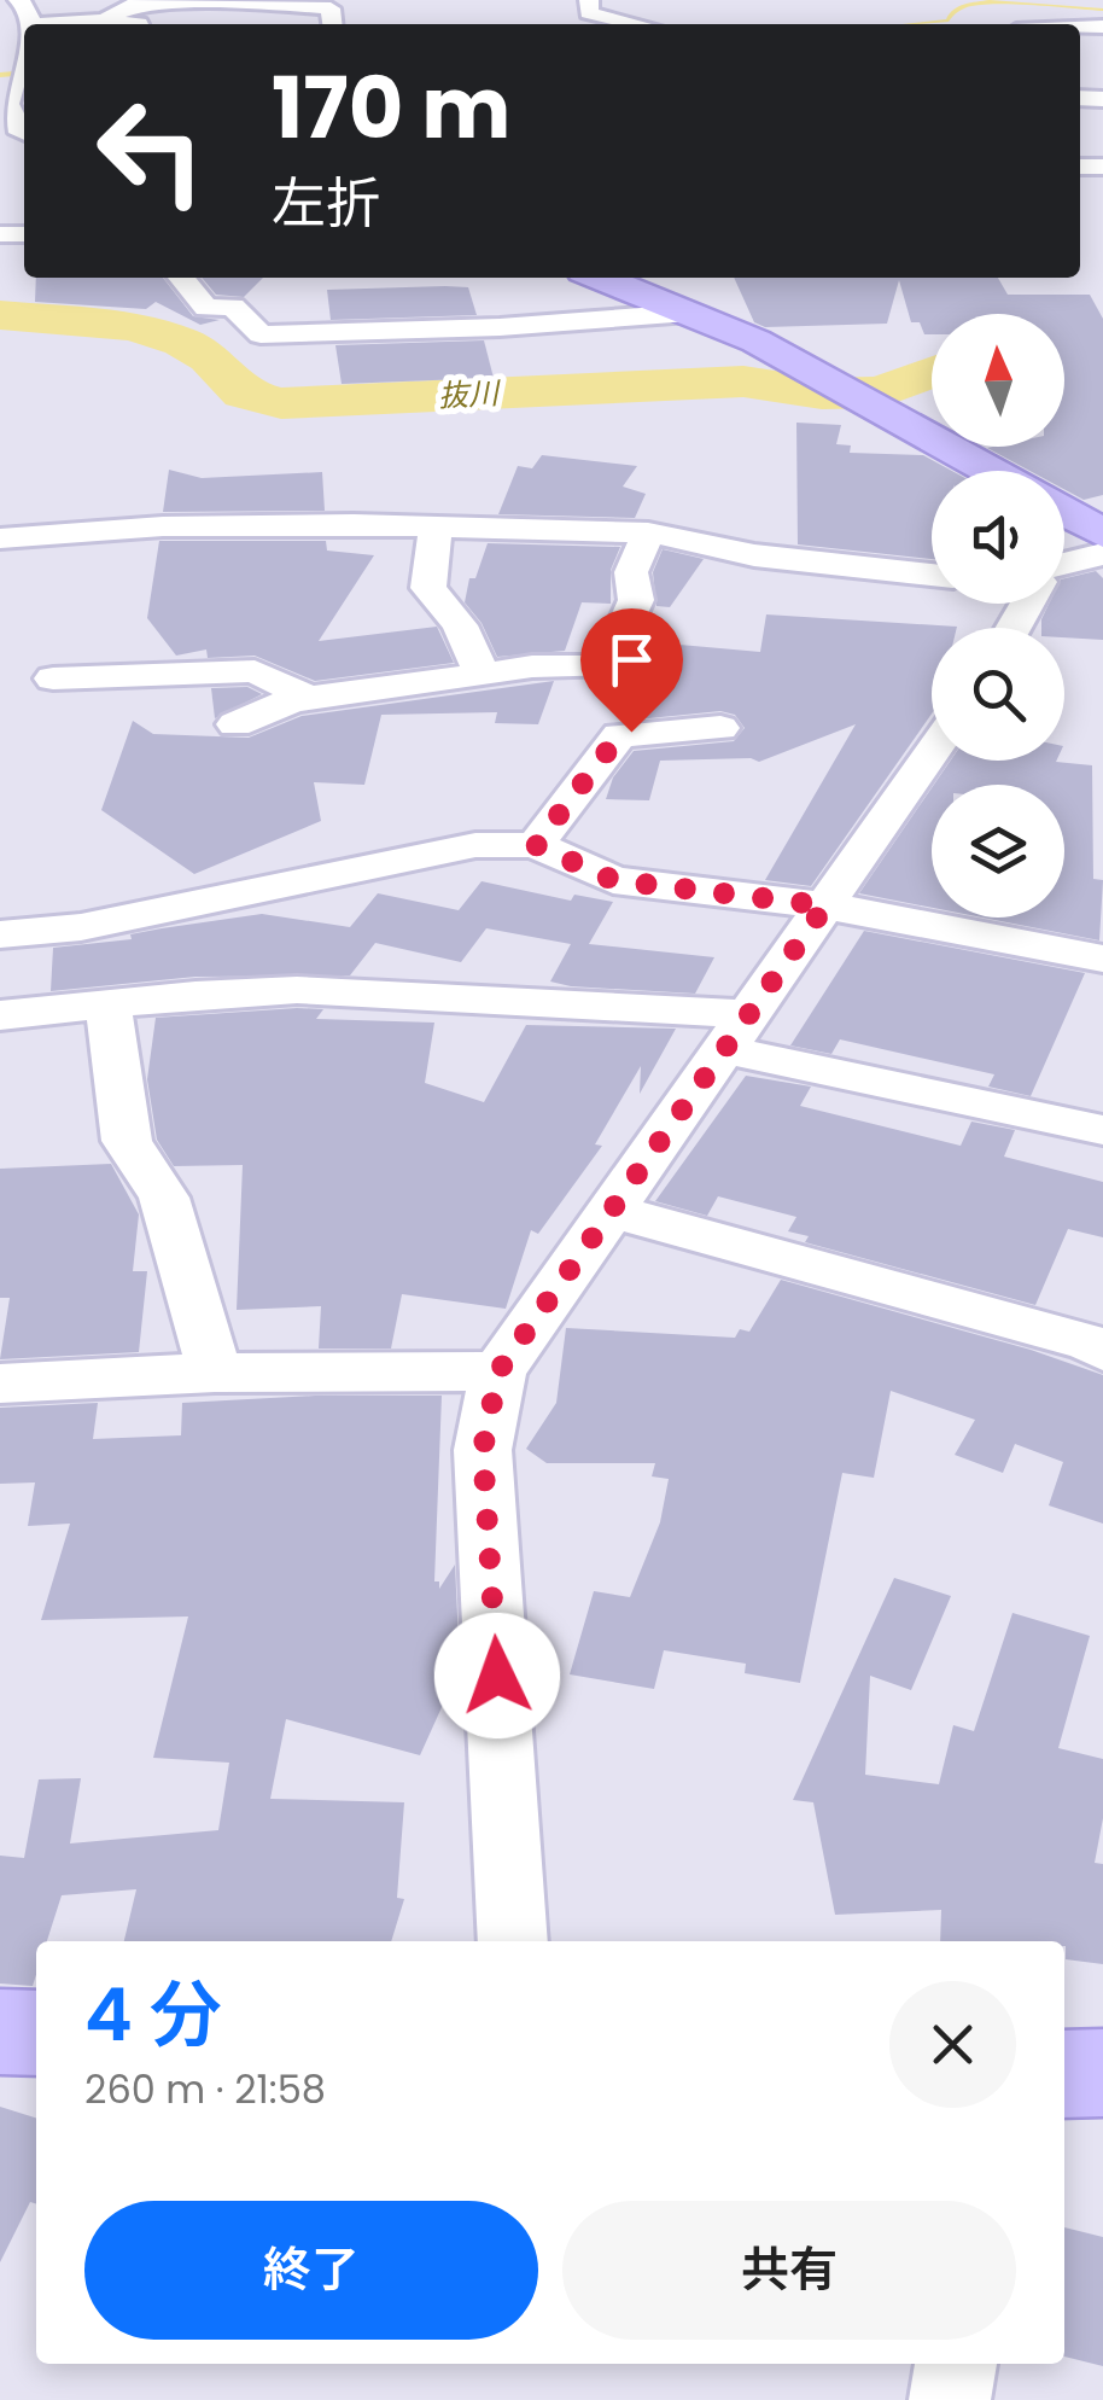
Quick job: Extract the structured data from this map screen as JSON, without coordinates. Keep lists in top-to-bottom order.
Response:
{
  "water": ["抜川"],
  "north": "top",
  "page": {
    "turn": ["170 m", "左折"],
    "heading": ["4 分", "260 m · 21:58"],
    "buttons": ["終了", "共有"]
  }
}
